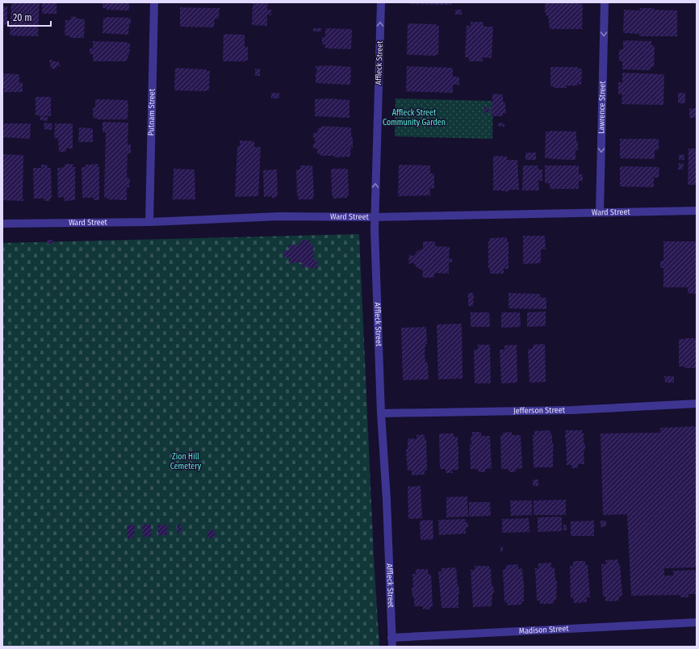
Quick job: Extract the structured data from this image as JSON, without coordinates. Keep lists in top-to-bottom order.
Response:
{
  "streets": {
    "street": [
      "Affleck Street",
      "Lawrence Street",
      "Putnam Street",
      "Ward Street",
      "Jefferson Street",
      "Madison Street"
    ]
  },
  "crossings": [
    ["Affleck Street", "Ward Street"],
    ["Affleck Street", "Jefferson Street"],
    ["Affleck Street", "Madison Street"],
    ["Lawrence Street", "Ward Street"],
    ["Putnam Street", "Ward Street"]
  ],
  "one_way": ["Lawrence Street"],
  "parks": ["Affleck Street Community Garden", "Zion Hill Cemetery"],
  "scale_bar": "20 m"
}
